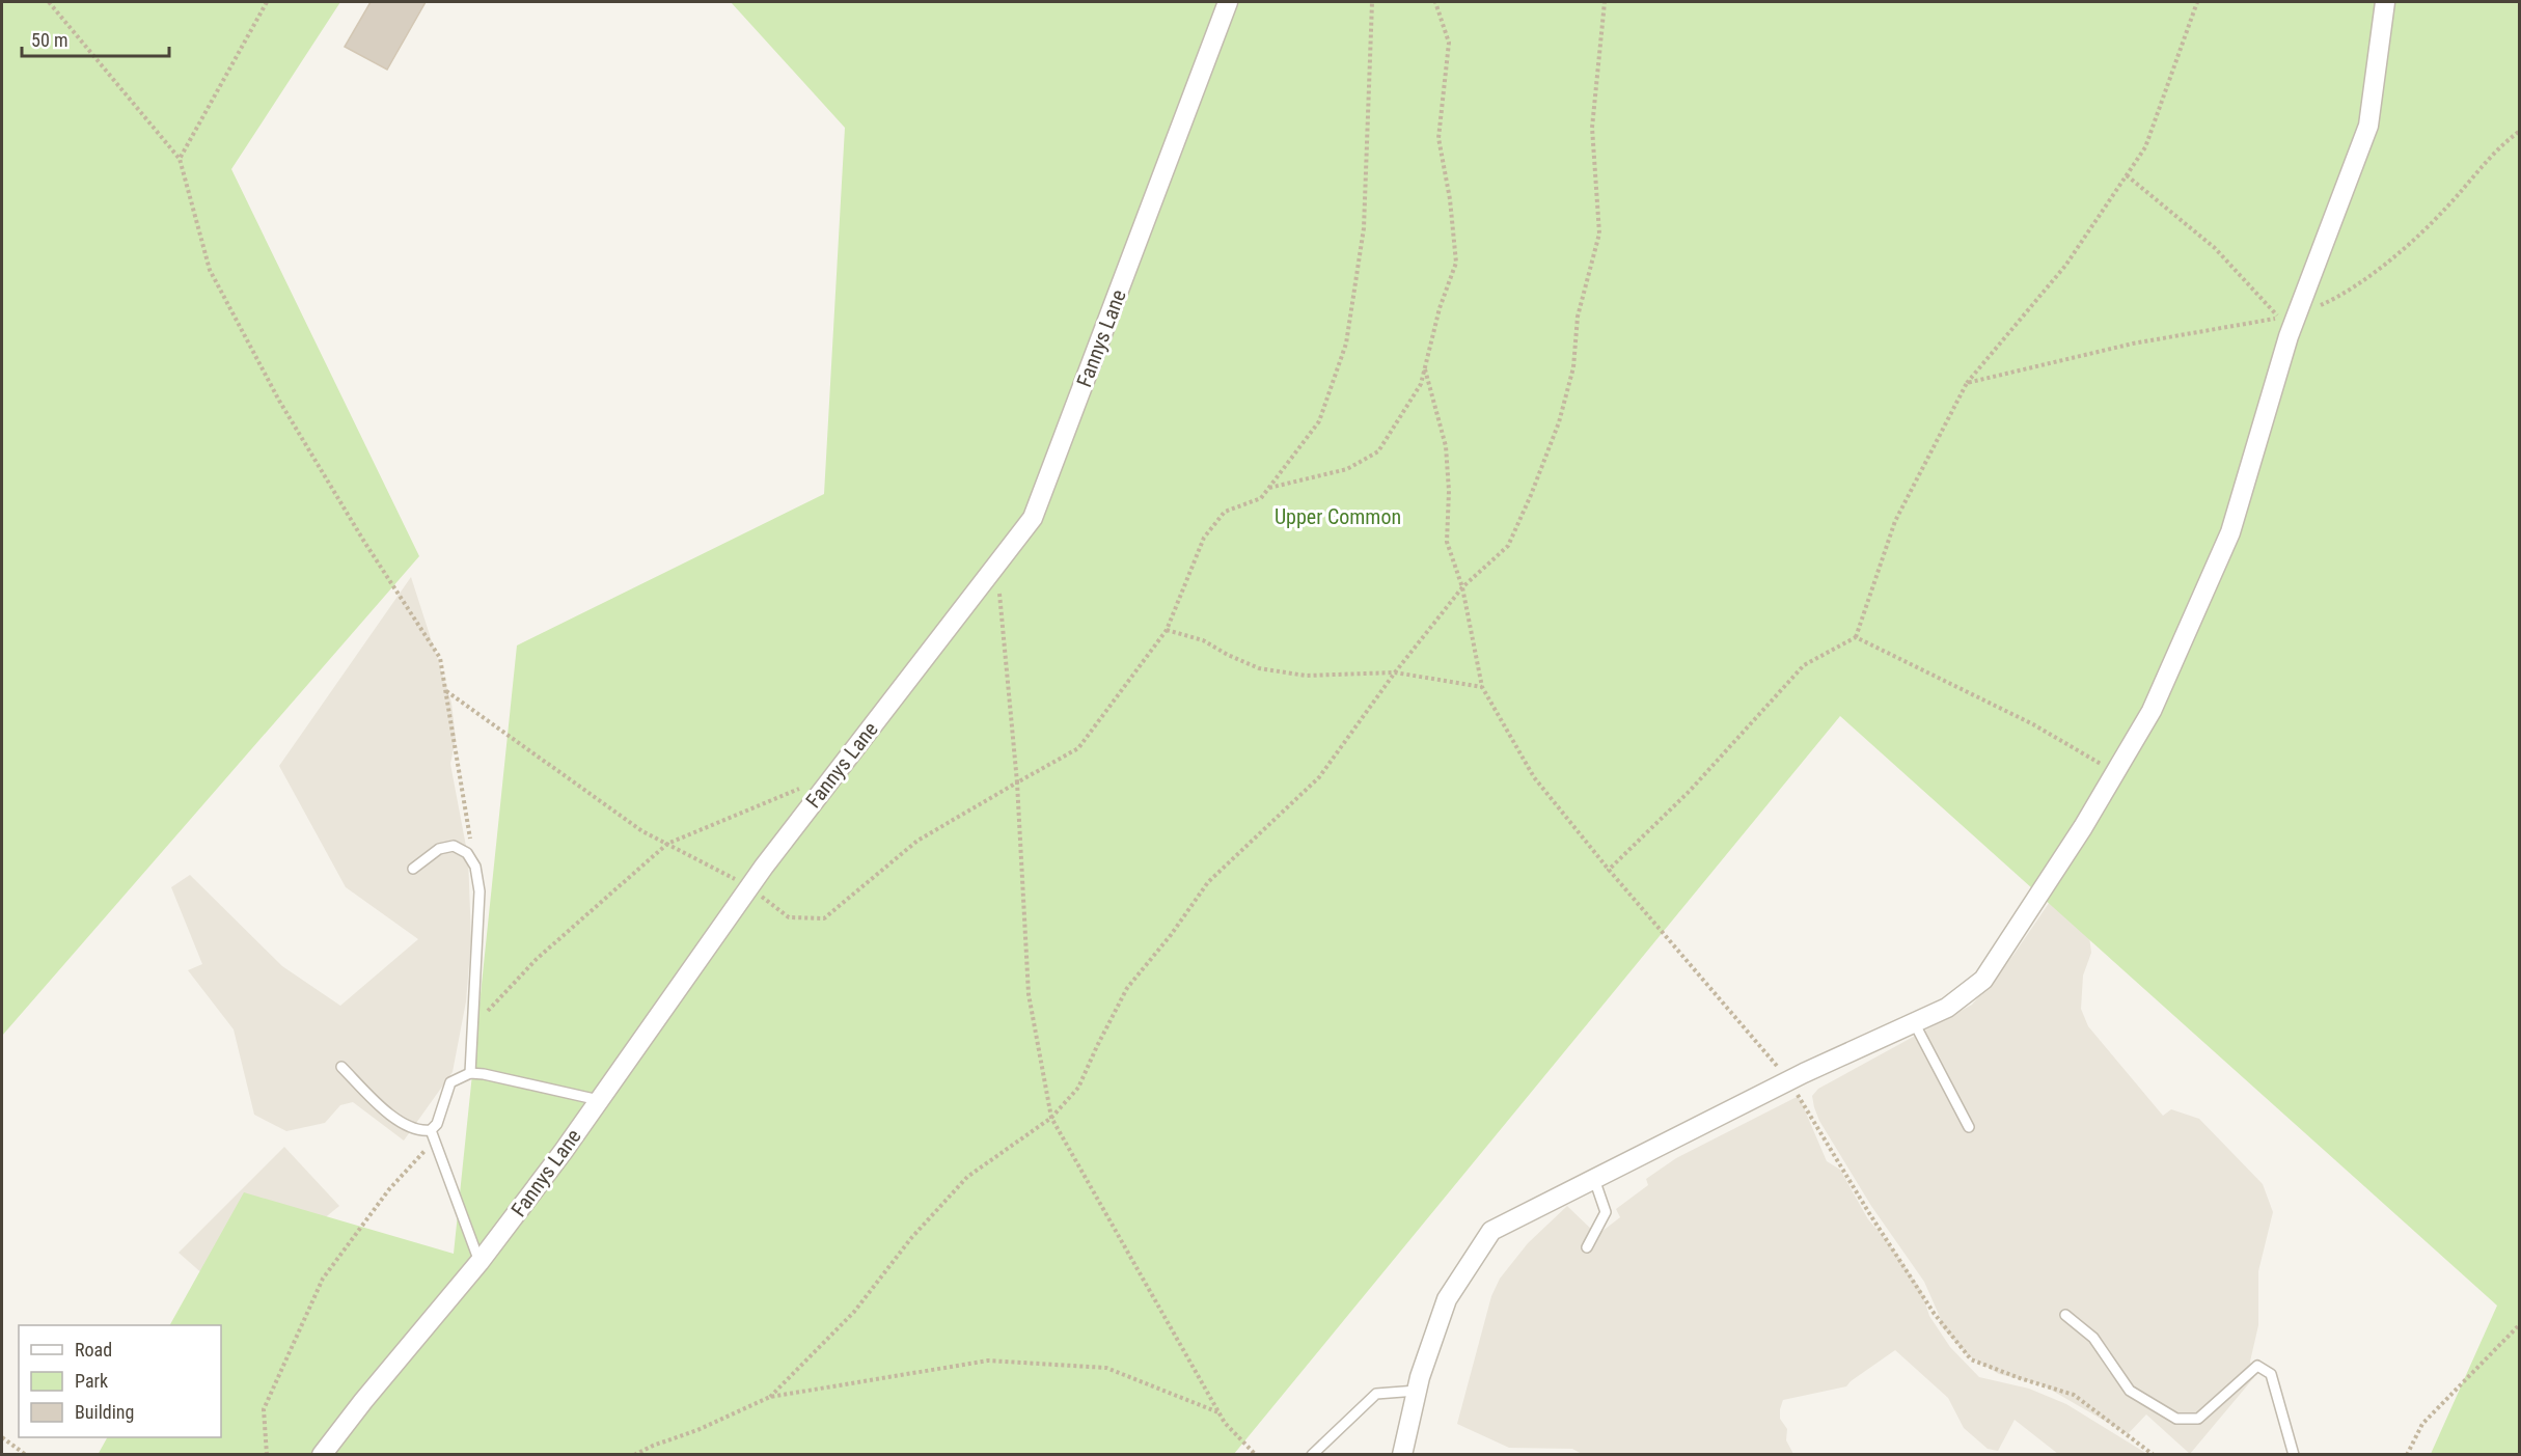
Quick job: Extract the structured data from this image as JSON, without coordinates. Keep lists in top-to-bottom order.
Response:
{
  "streets": {
    "street": ["Fannys Lane"]
  },
  "parks": ["Upper Common"],
  "legend": ["Road", "Park", "Building"],
  "scale_bar": "50 m"
}
